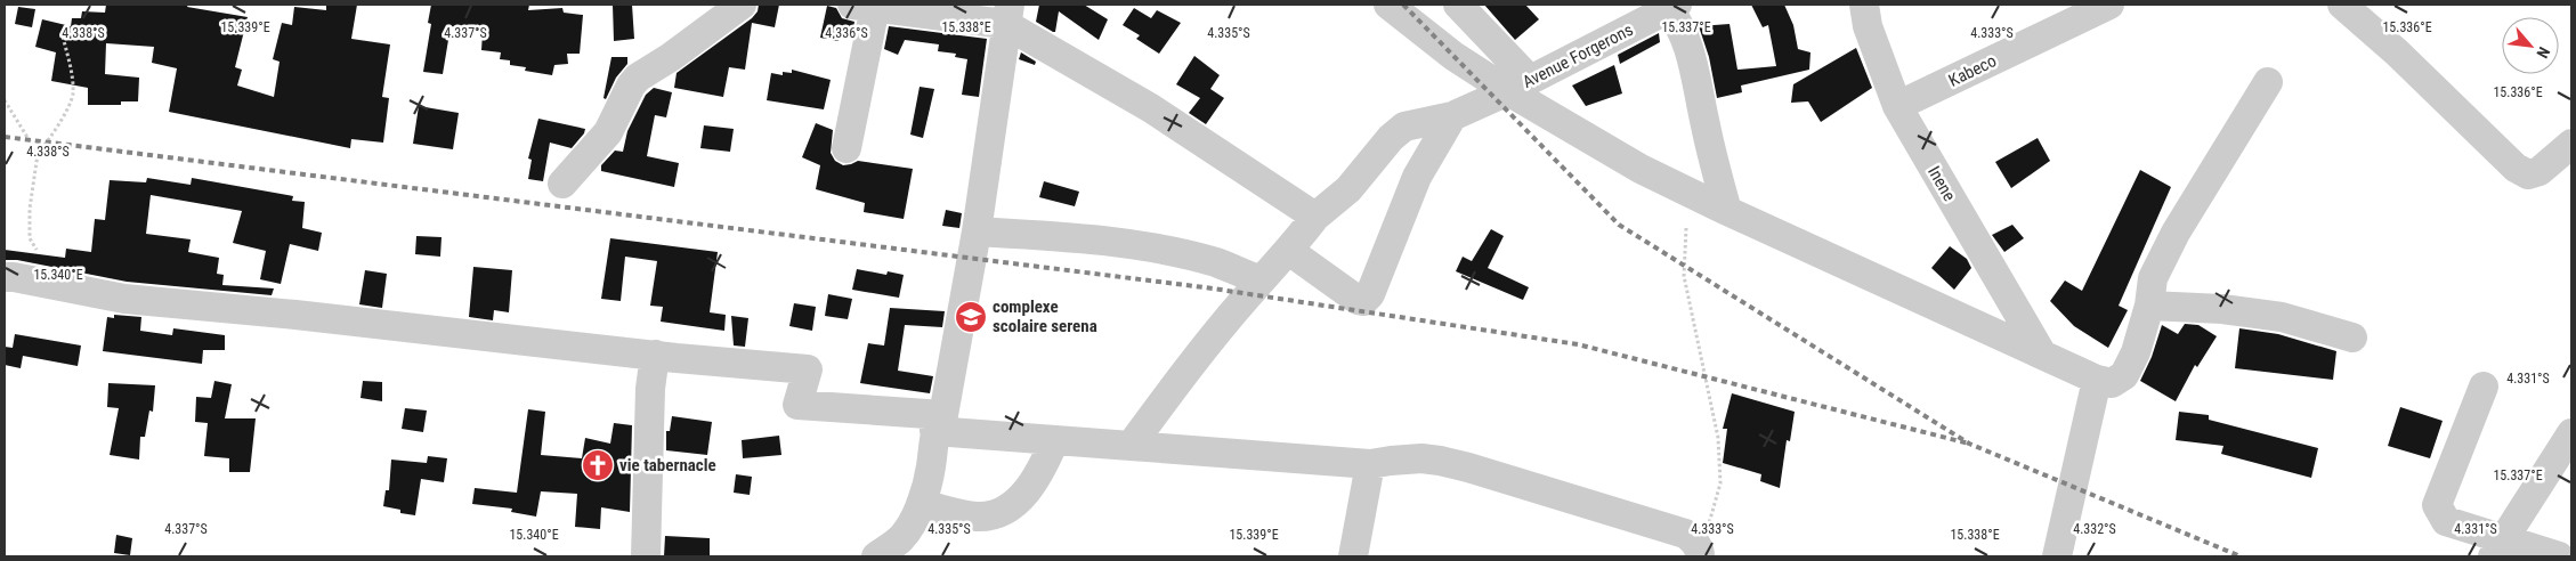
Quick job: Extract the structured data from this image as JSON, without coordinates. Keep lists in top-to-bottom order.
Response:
{
  "streets": {
    "street": ["Avenue Forgerons", "Kabeco", "Inene"]
  },
  "crossings": [
    ["Kabeco", "Inene"]
  ],
  "places": {
    "school or university": ["complexe scolaire serena"],
    "church": ["vie tabernacle"]
  },
  "north": "bottom right",
  "coordinates": [
    "15.339°E",
    "15.338°E",
    "15.337°E",
    "15.336°E",
    "4.338°S",
    "4.337°S",
    "4.336°S",
    "4.335°S",
    "4.333°S",
    "15.340°E",
    "4.331°S",
    "4.332°S"
  ]
}
